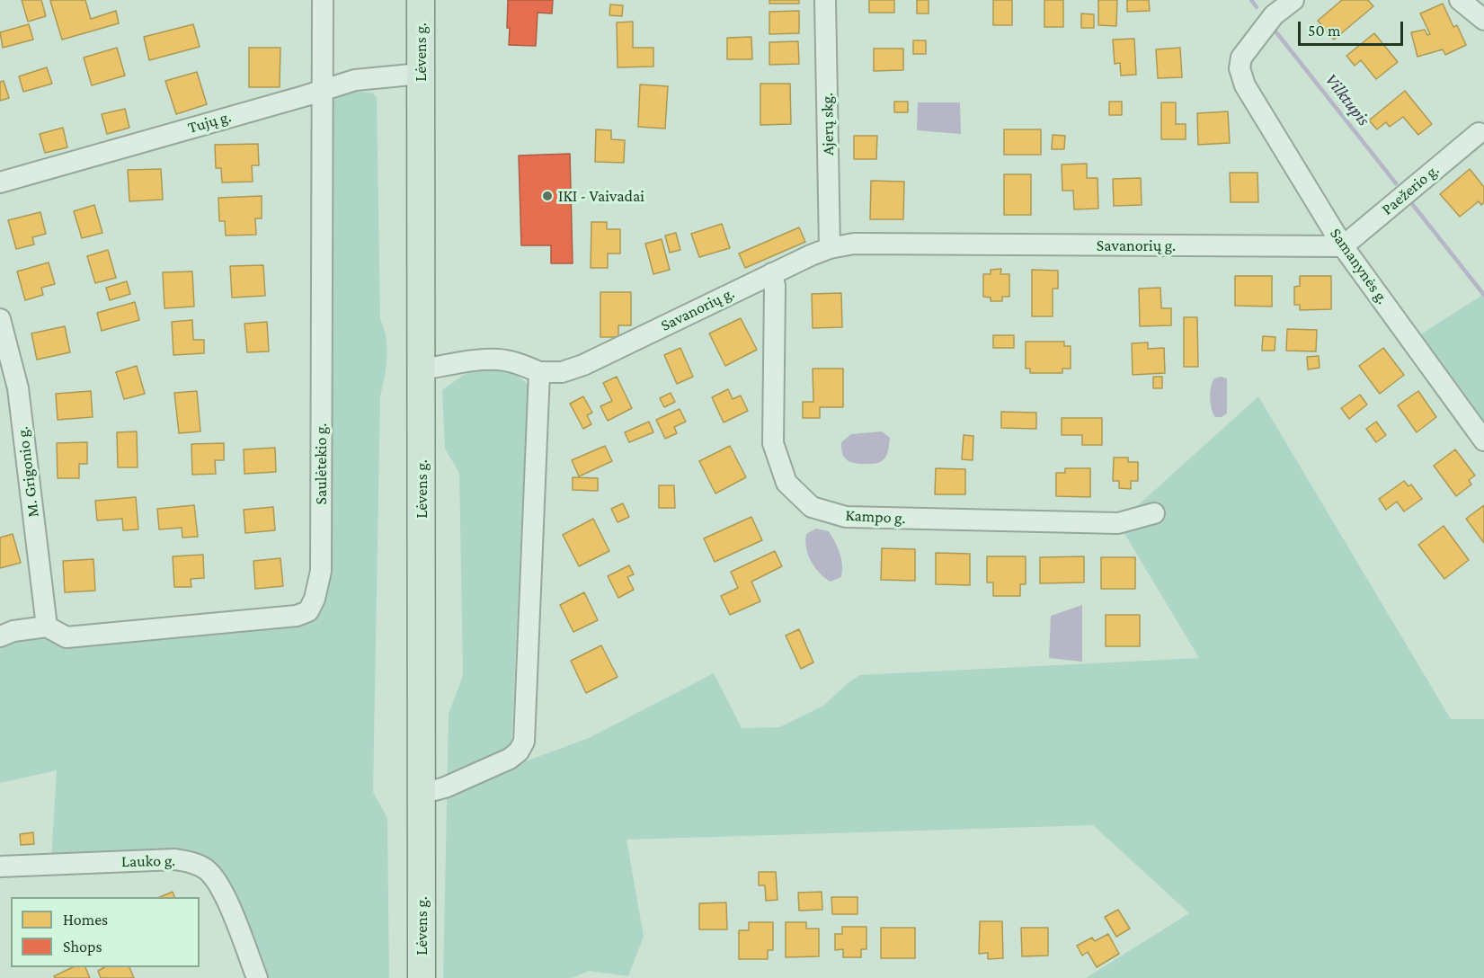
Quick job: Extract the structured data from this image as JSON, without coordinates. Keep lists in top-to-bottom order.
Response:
{
  "streets": {
    "main road": ["Lėvens g."],
    "street": [
      "Tujų g.",
      "Ajerų skg.",
      "Paežerio g.",
      "Savanorių g.",
      "Samanynės g.",
      "Saulėtekio g.",
      "M. Grigonio g.",
      "Kampo g.",
      "Lauko g."
    ]
  },
  "crossings": [
    ["Lėvens g.", "Tujų g."],
    ["Tujų g.", "Saulėtekio g."],
    ["Ajerų skg.", "Savanorių g."],
    ["Paežerio g.", "Savanorių g."],
    ["Paežerio g.", "Samanynės g."],
    ["Savanorių g.", "Samanynės g."],
    ["Savanorių g.", "Kampo g."],
    ["Saulėtekio g.", "M. Grigonio g."]
  ],
  "water": ["Vilktupis"],
  "places": ["IKI - Vaivadai"],
  "legend": ["Homes", "Shops"],
  "scale_bar": "50 m"
}
